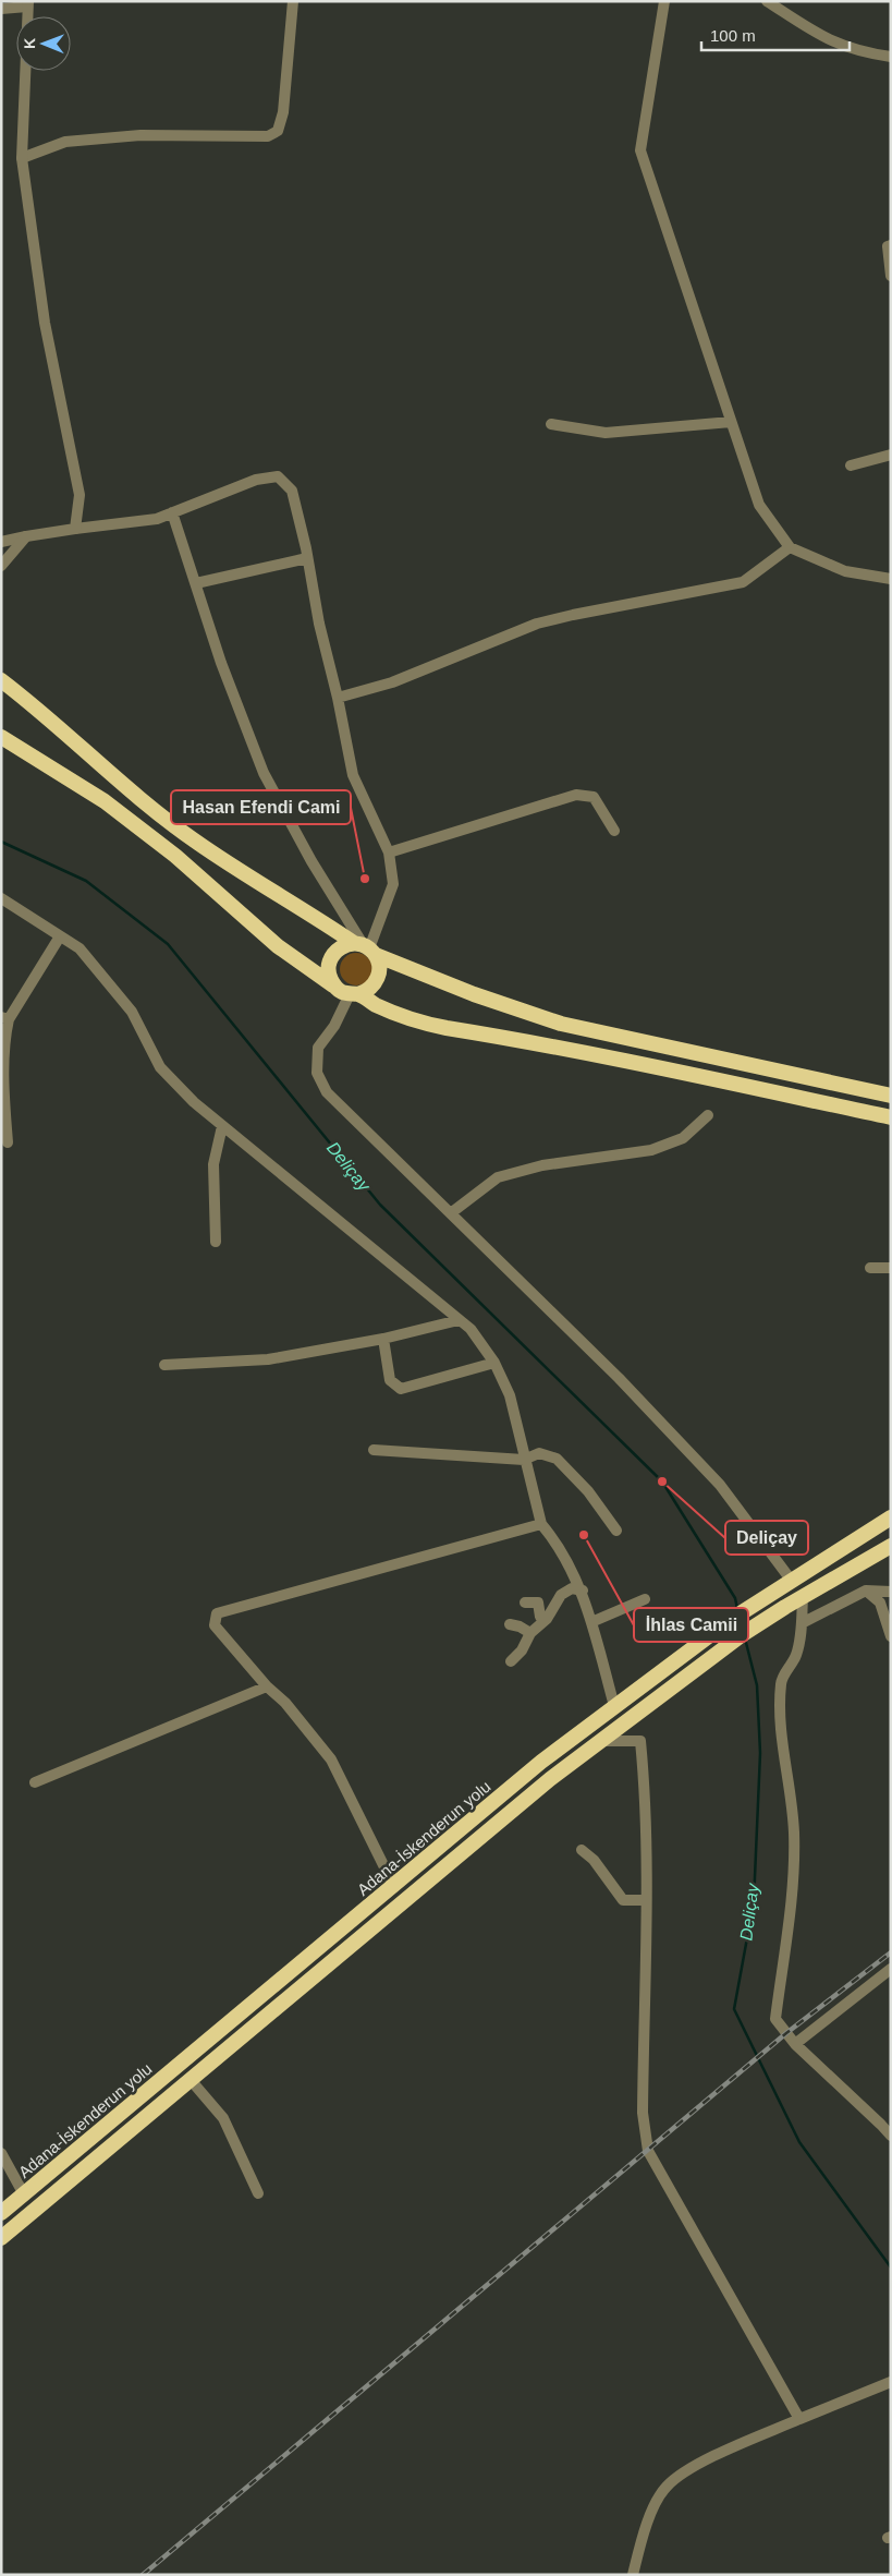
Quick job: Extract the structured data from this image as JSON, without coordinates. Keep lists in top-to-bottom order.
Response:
{
  "streets": {
    "highway": ["Adana-İskenderun yolu"]
  },
  "water": ["Deliçay"],
  "places": ["Hasan Efendi Cami", "Deliçay", "İhlas Camii"],
  "scale_bar": "100 m",
  "north": "left"
}
